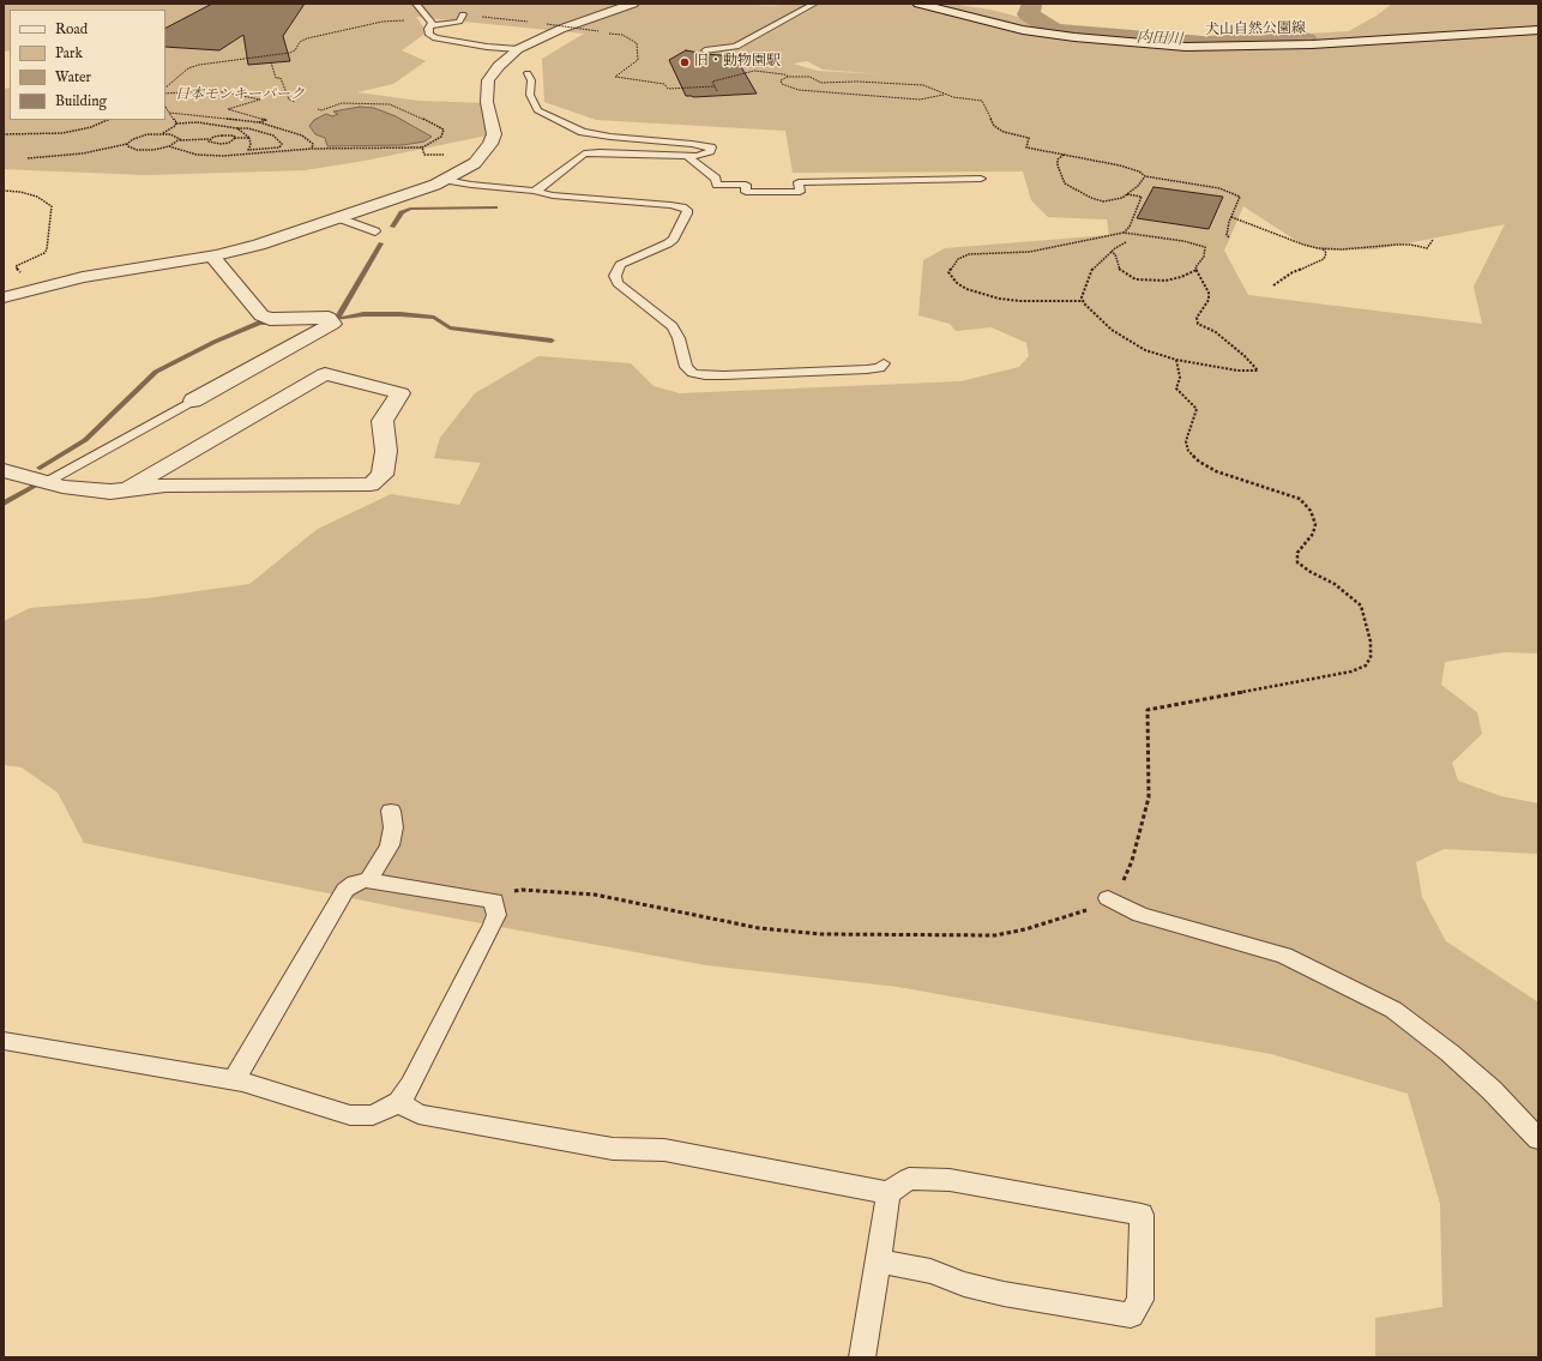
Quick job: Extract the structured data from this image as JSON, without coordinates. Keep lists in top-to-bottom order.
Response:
{
  "streets": {
    "street": ["犬山自然公園線"]
  },
  "water": ["内田川"],
  "parks": ["日本モンキーパーク"],
  "places": ["旧・動物園駅"],
  "legend": [
    "Road",
    "Park",
    "Water",
    "Building"
  ]
}
